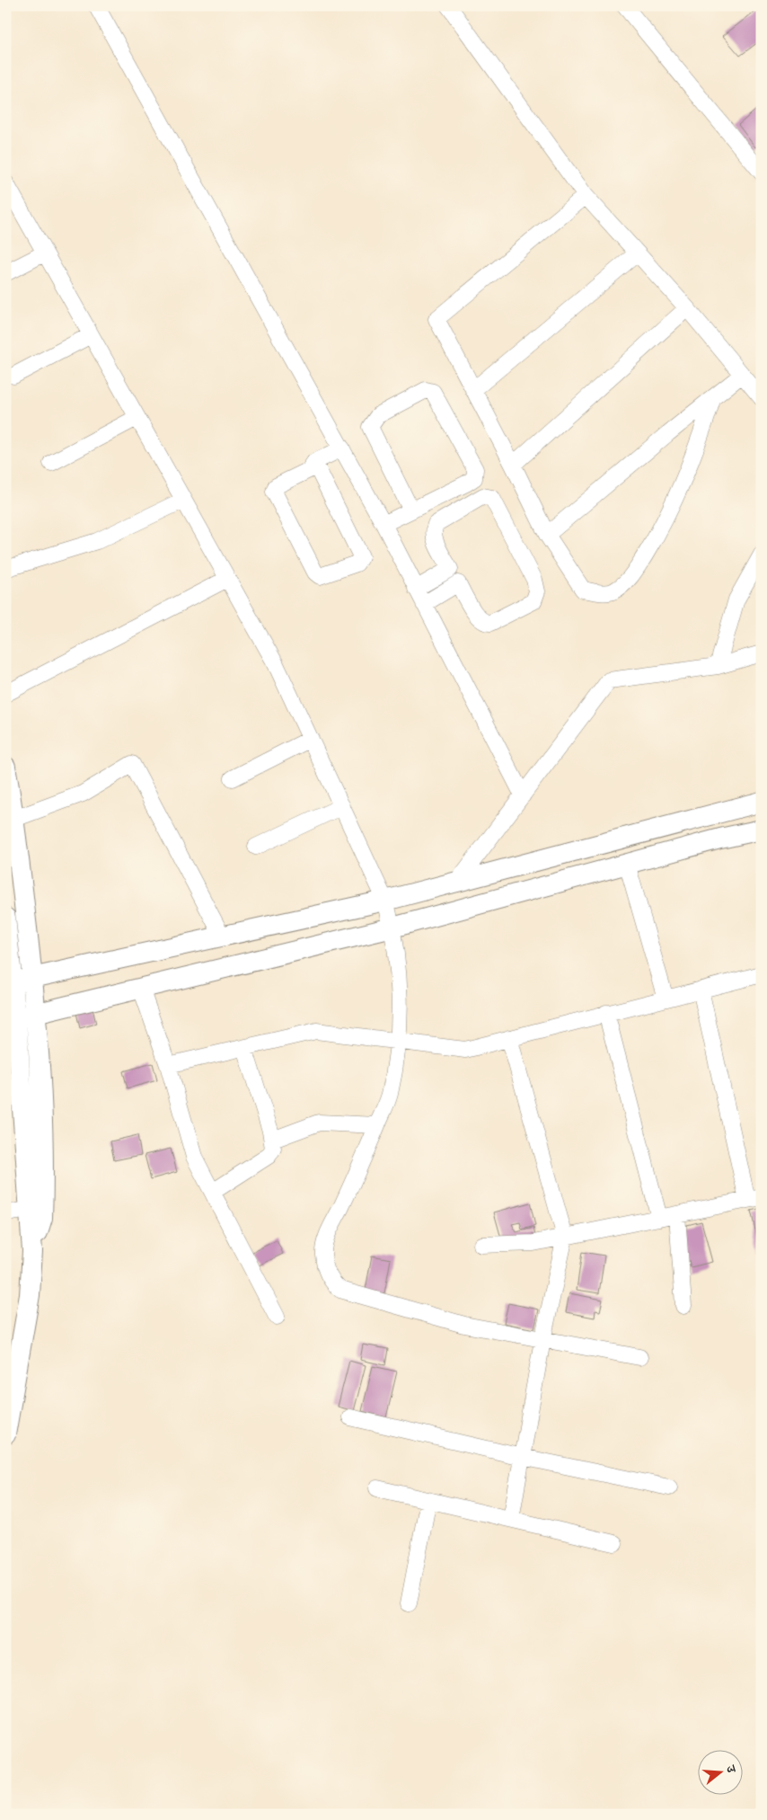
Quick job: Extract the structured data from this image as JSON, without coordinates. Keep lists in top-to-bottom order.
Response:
{
  "north": "right"
}
